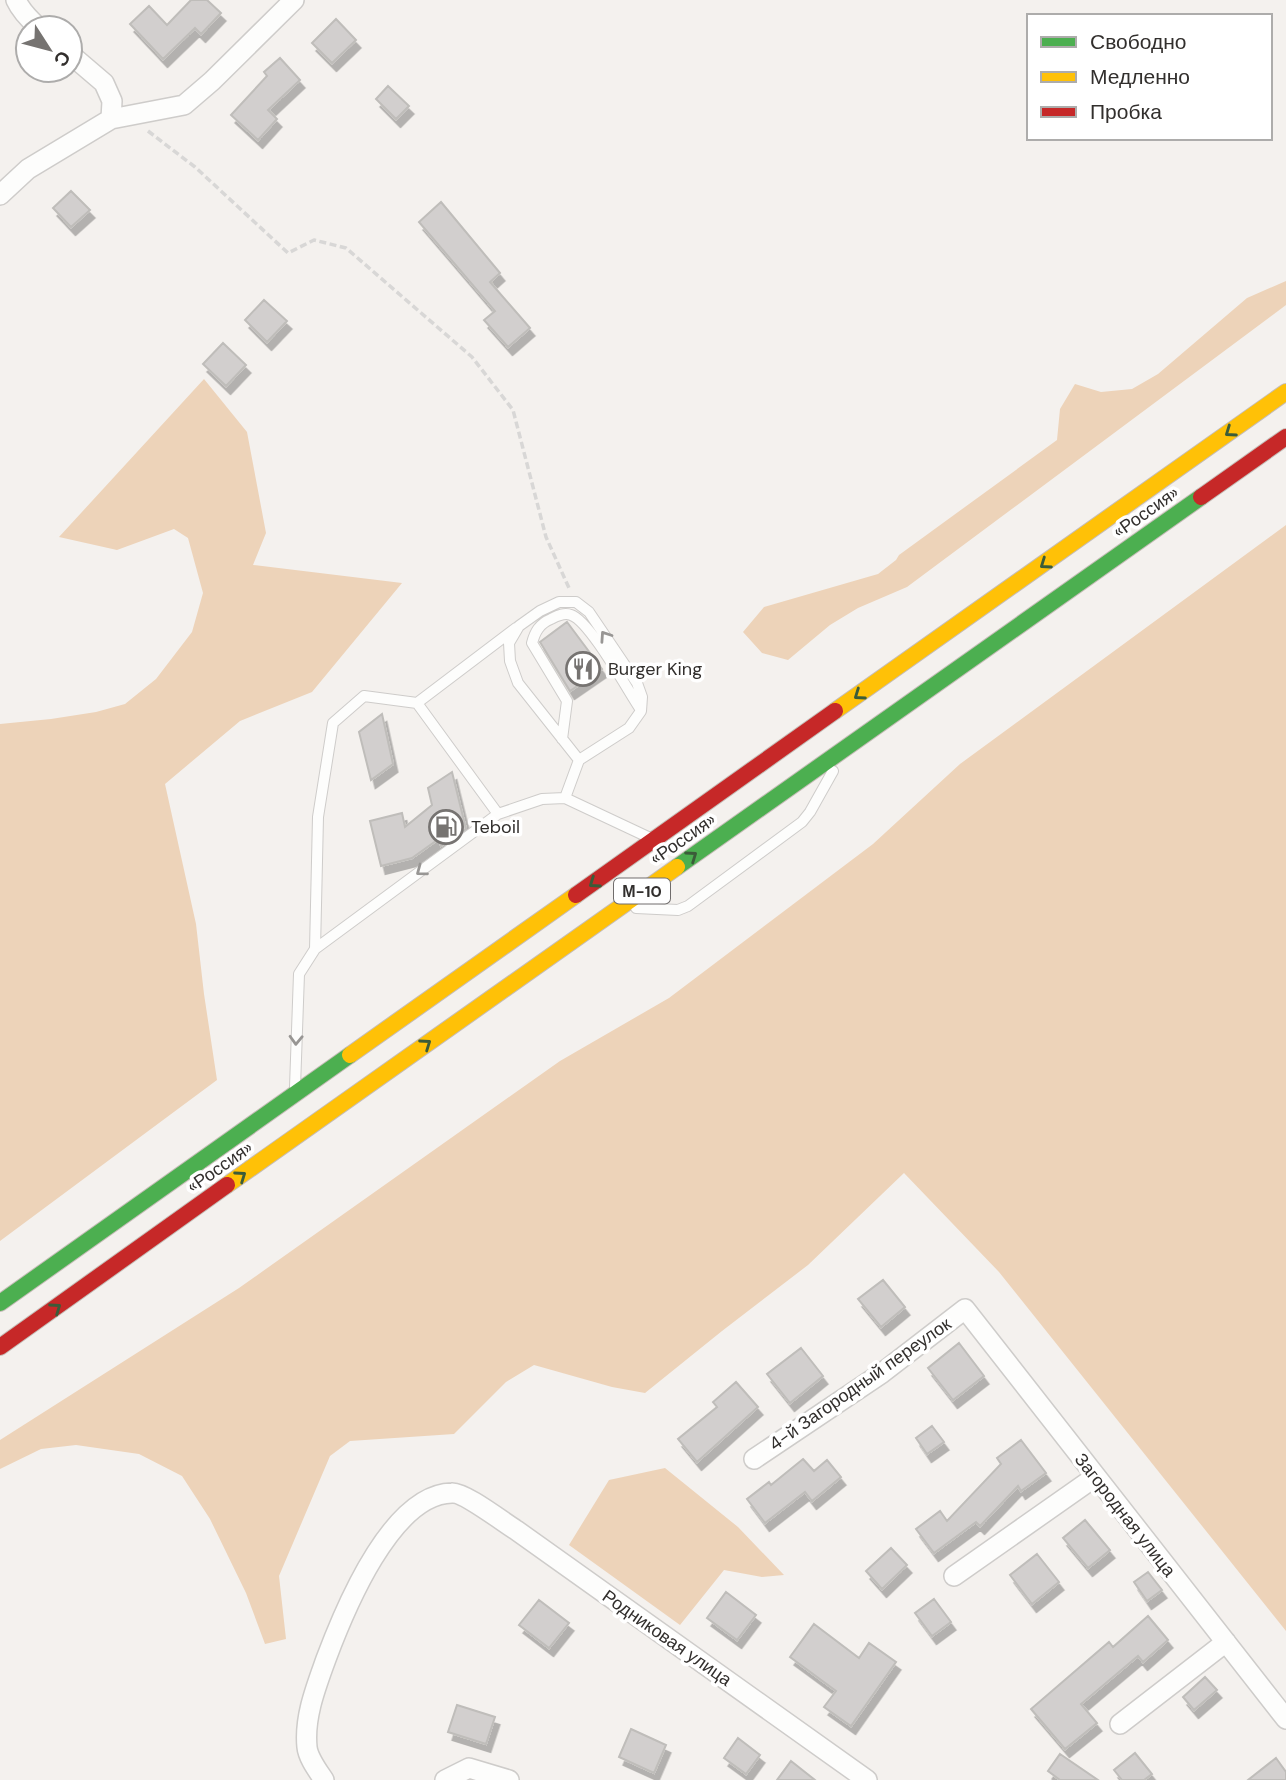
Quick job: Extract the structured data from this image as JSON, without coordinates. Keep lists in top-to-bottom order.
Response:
{
  "streets": {
    "highway": ["«Россия»", "М-10"],
    "street": ["4-й Загородный переулок", "Загородная улица", "Родниковая улица"]
  },
  "crossings": [
    ["4-й Загородный переулок", "Загородная улица"]
  ],
  "places": {
    "restaurant": ["Burger King"],
    "fuel station": ["Teboil"]
  },
  "legend": ["Свободно", "Медленно", "Пробка"],
  "north": "bottom right"
}
